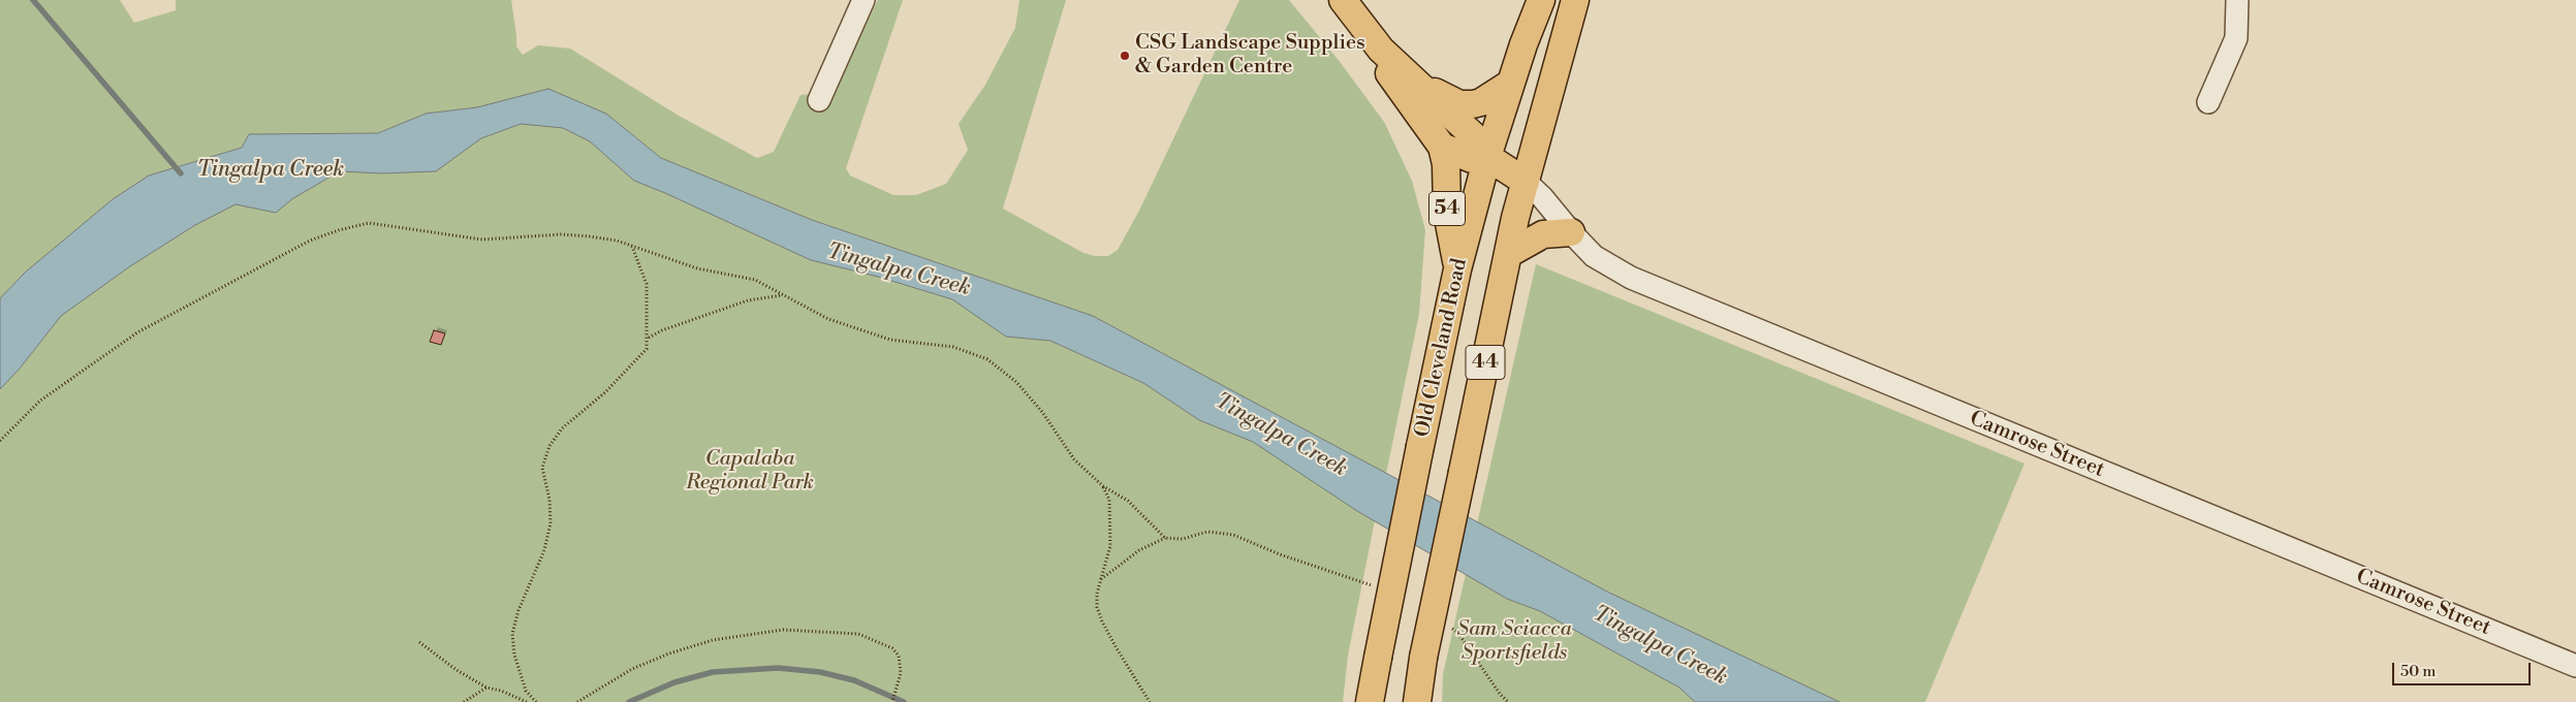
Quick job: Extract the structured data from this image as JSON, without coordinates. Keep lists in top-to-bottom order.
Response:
{
  "streets": {
    "main road": ["54", "Old Cleveland Road", "44"],
    "street": ["Camrose Street"]
  },
  "crossings": [
    ["54", "Old Cleveland Road"],
    ["54", "44"],
    ["54", "Camrose Street"],
    ["44", "Camrose Street"]
  ],
  "water": ["Tingalpa Creek"],
  "parks": ["Capalaba Regional Park", "Sam Sciacca Sportsfields"],
  "places": ["CSG Landscape Supplies & Garden Centre"],
  "scale_bar": "50 m"
}
